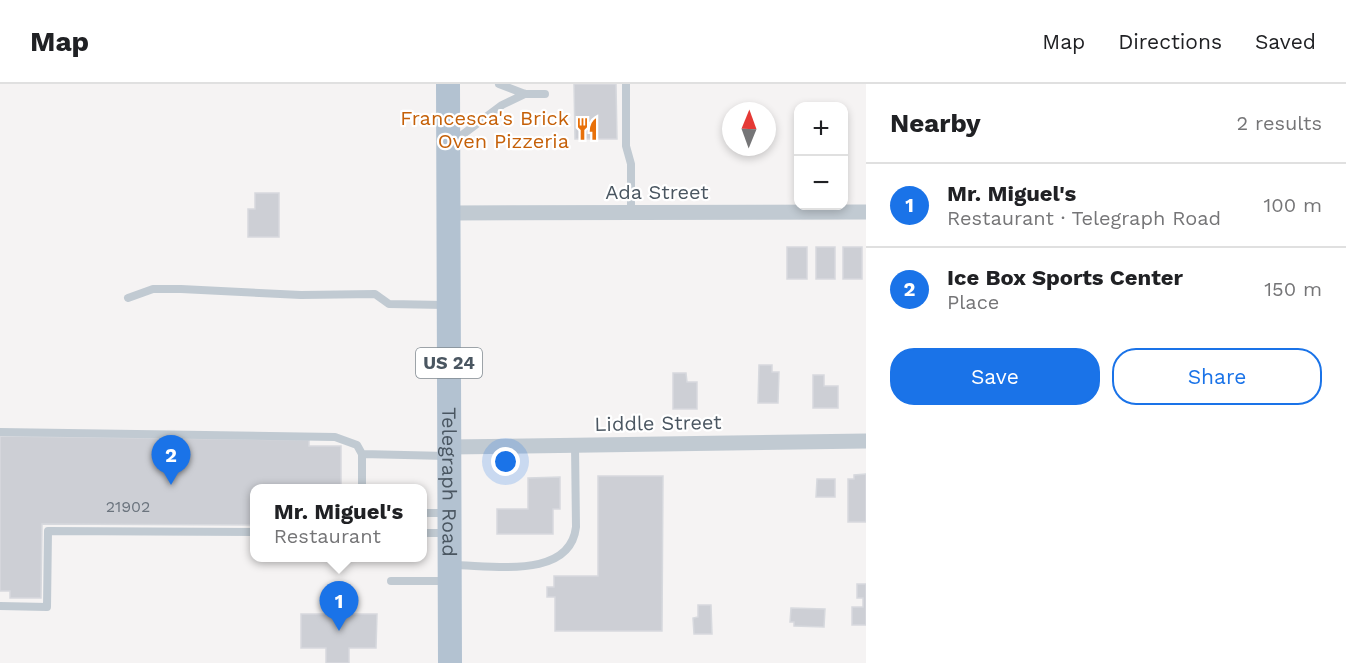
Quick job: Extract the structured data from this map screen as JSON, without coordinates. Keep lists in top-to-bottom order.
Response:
{
  "streets": {
    "main road": ["US 24", "Telegraph Road"],
    "street": ["Ada Street", "Liddle Street"]
  },
  "crossings": [
    ["Ada Street", "Telegraph Road"],
    ["Liddle Street", "Telegraph Road"]
  ],
  "places": {
    "restaurant": ["Francesca's Brick Oven Pizzeria"]
  },
  "house_numbers": ["21902"],
  "north": "top",
  "page": {
    "header": "Map",
    "nav": ["Map", "Directions", "Saved"],
    "heading": ["Nearby", "2 results"],
    "map_buttons": ["+", "−"],
    "list": [
      {
        "mark": "1",
        "name": "Mr. Miguel's",
        "note": "Restaurant · Telegraph Road",
        "value": "100 m"
      },
      {
        "mark": "2",
        "name": "Ice Box Sports Center",
        "note": "Place",
        "value": "150 m"
      }
    ],
    "buttons": ["Save", "Share"],
    "pins": ["2", "1"],
    "popup": ["Mr. Miguel's", "Restaurant"]
  }
}
